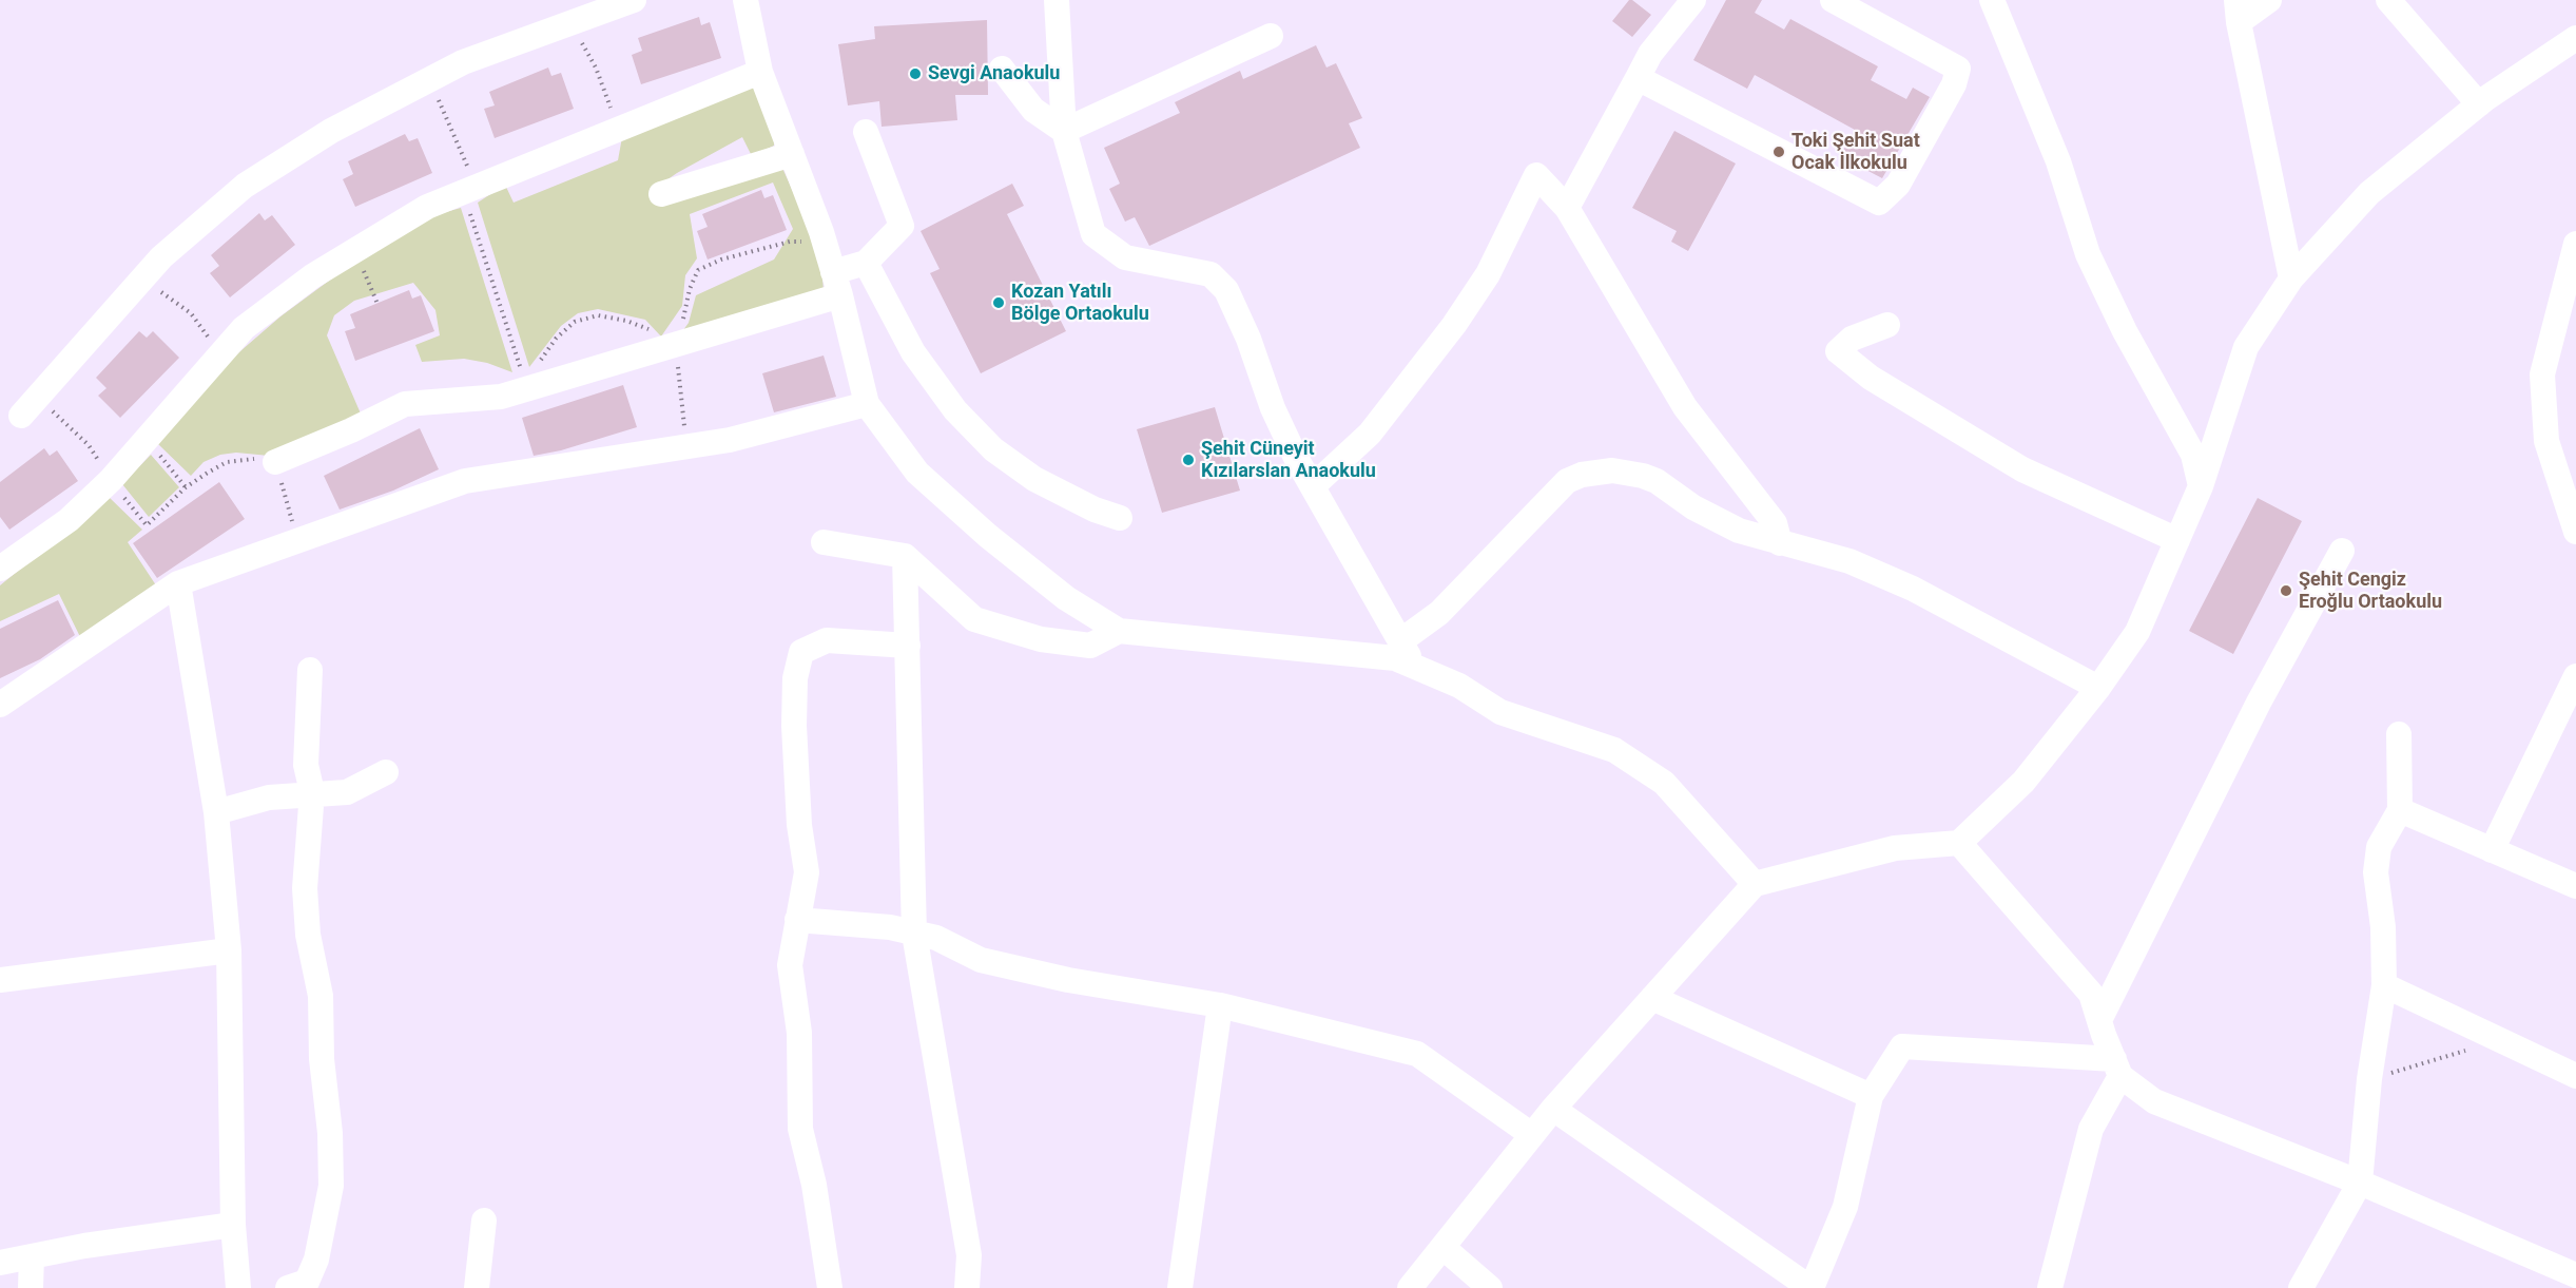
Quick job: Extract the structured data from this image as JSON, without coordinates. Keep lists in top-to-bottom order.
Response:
{
  "places": [
    "Sevgi Anaokulu",
    "Toki Şehit Suat Ocak İlkokulu",
    "Kozan Yatılı Bölge Ortaokulu",
    "Şehit Cüneyit Kızılarslan Anaokulu",
    "Şehit Cengiz Eroğlu Ortaokulu"
  ]
}
